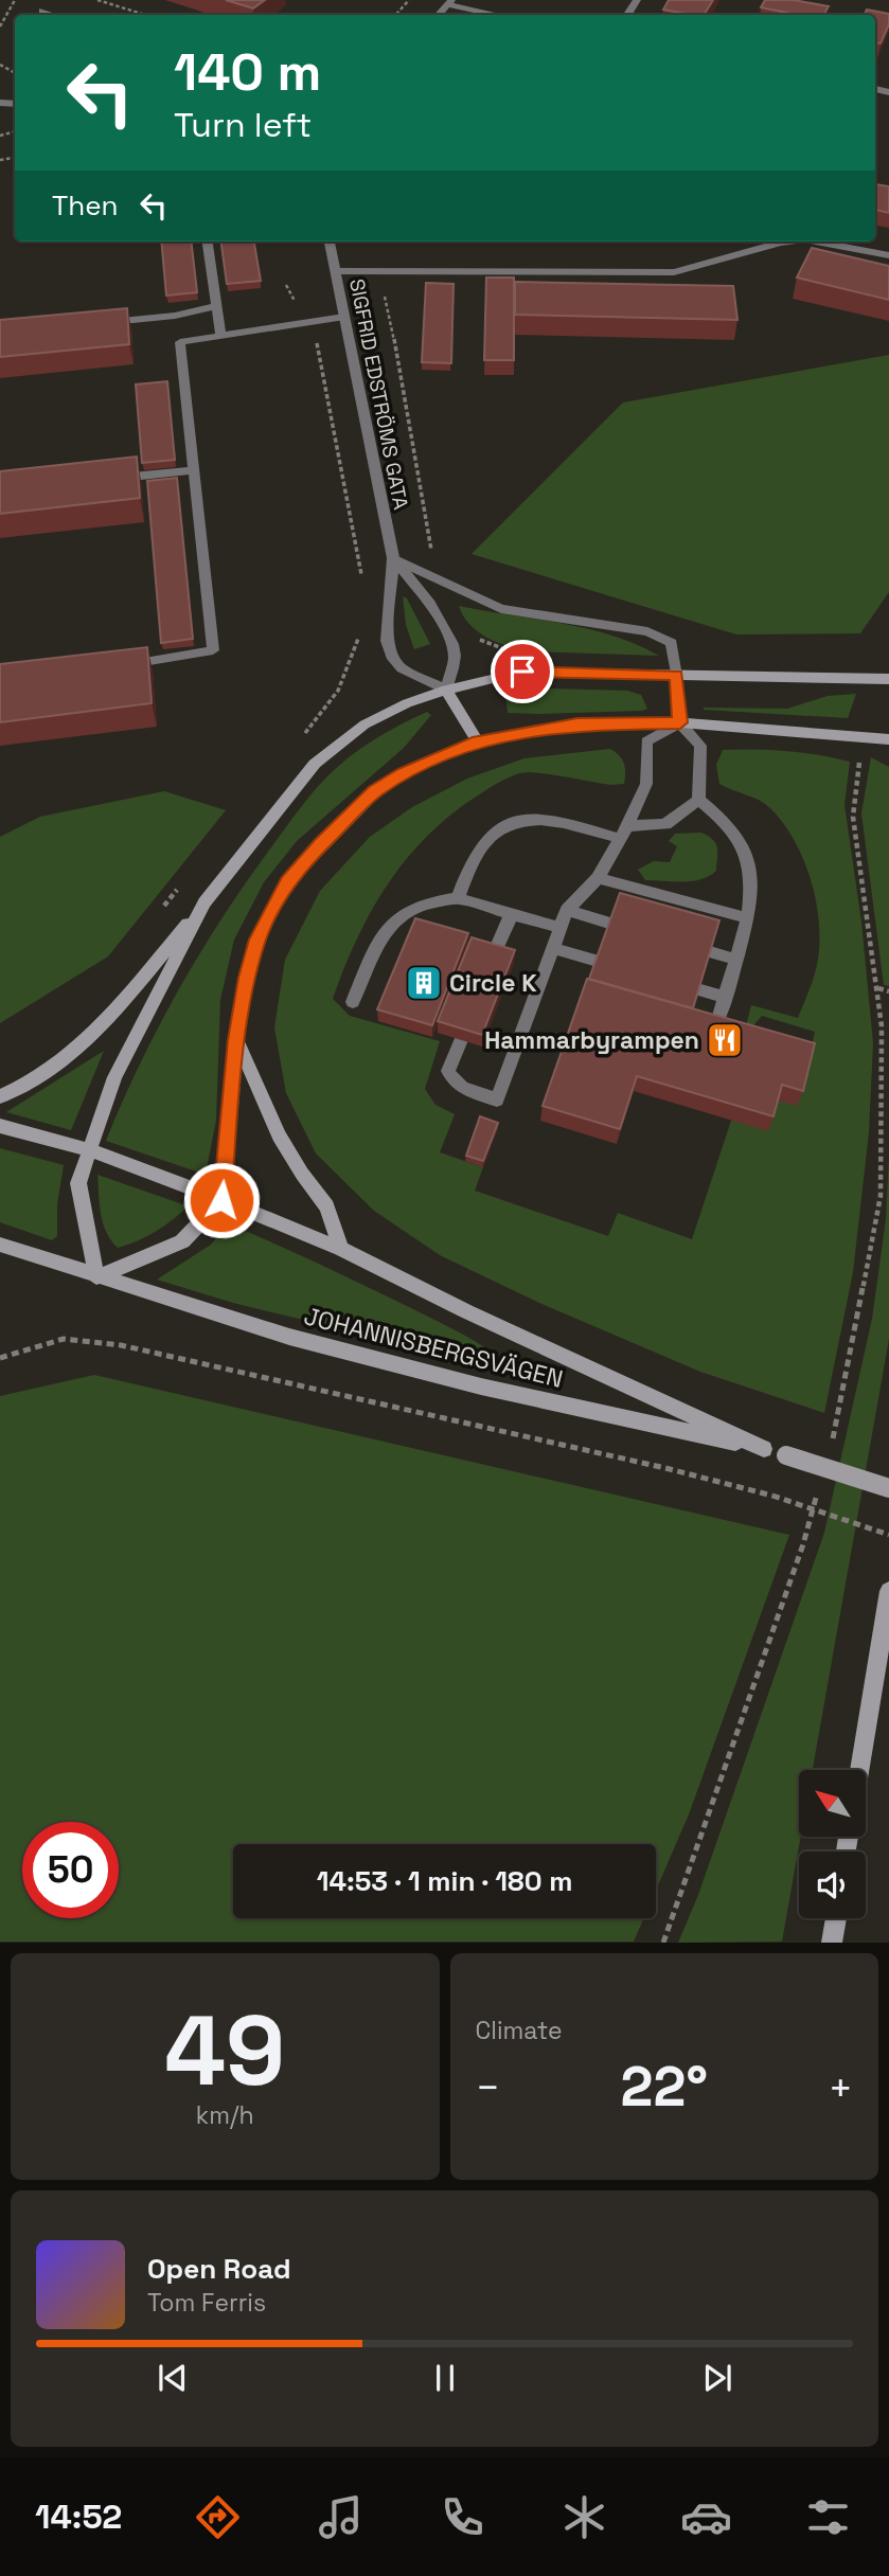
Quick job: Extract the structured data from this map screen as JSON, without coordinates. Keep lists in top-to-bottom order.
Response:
{
  "streets": {
    "main road": ["JOHANNISBERGSVÄGEN"],
    "street": ["SIGFRID EDSTRÖMS GATA"]
  },
  "places": {
    "building": ["Circle K"],
    "restaurant": ["Hammarbyrampen"]
  },
  "north": "top left",
  "page": {
    "turn": ["140 m", "Turn left"],
    "then": "Then",
    "limit": "50",
    "trip": "14:53 · 1 min · 180 m",
    "tile": [
      ["49", "km/h"],
      "Climate"
    ],
    "heat": ["−", "22°", "+"],
    "song": ["Open Road", "Tom Ferris"],
    "tabs": "14:52"
  }
}
